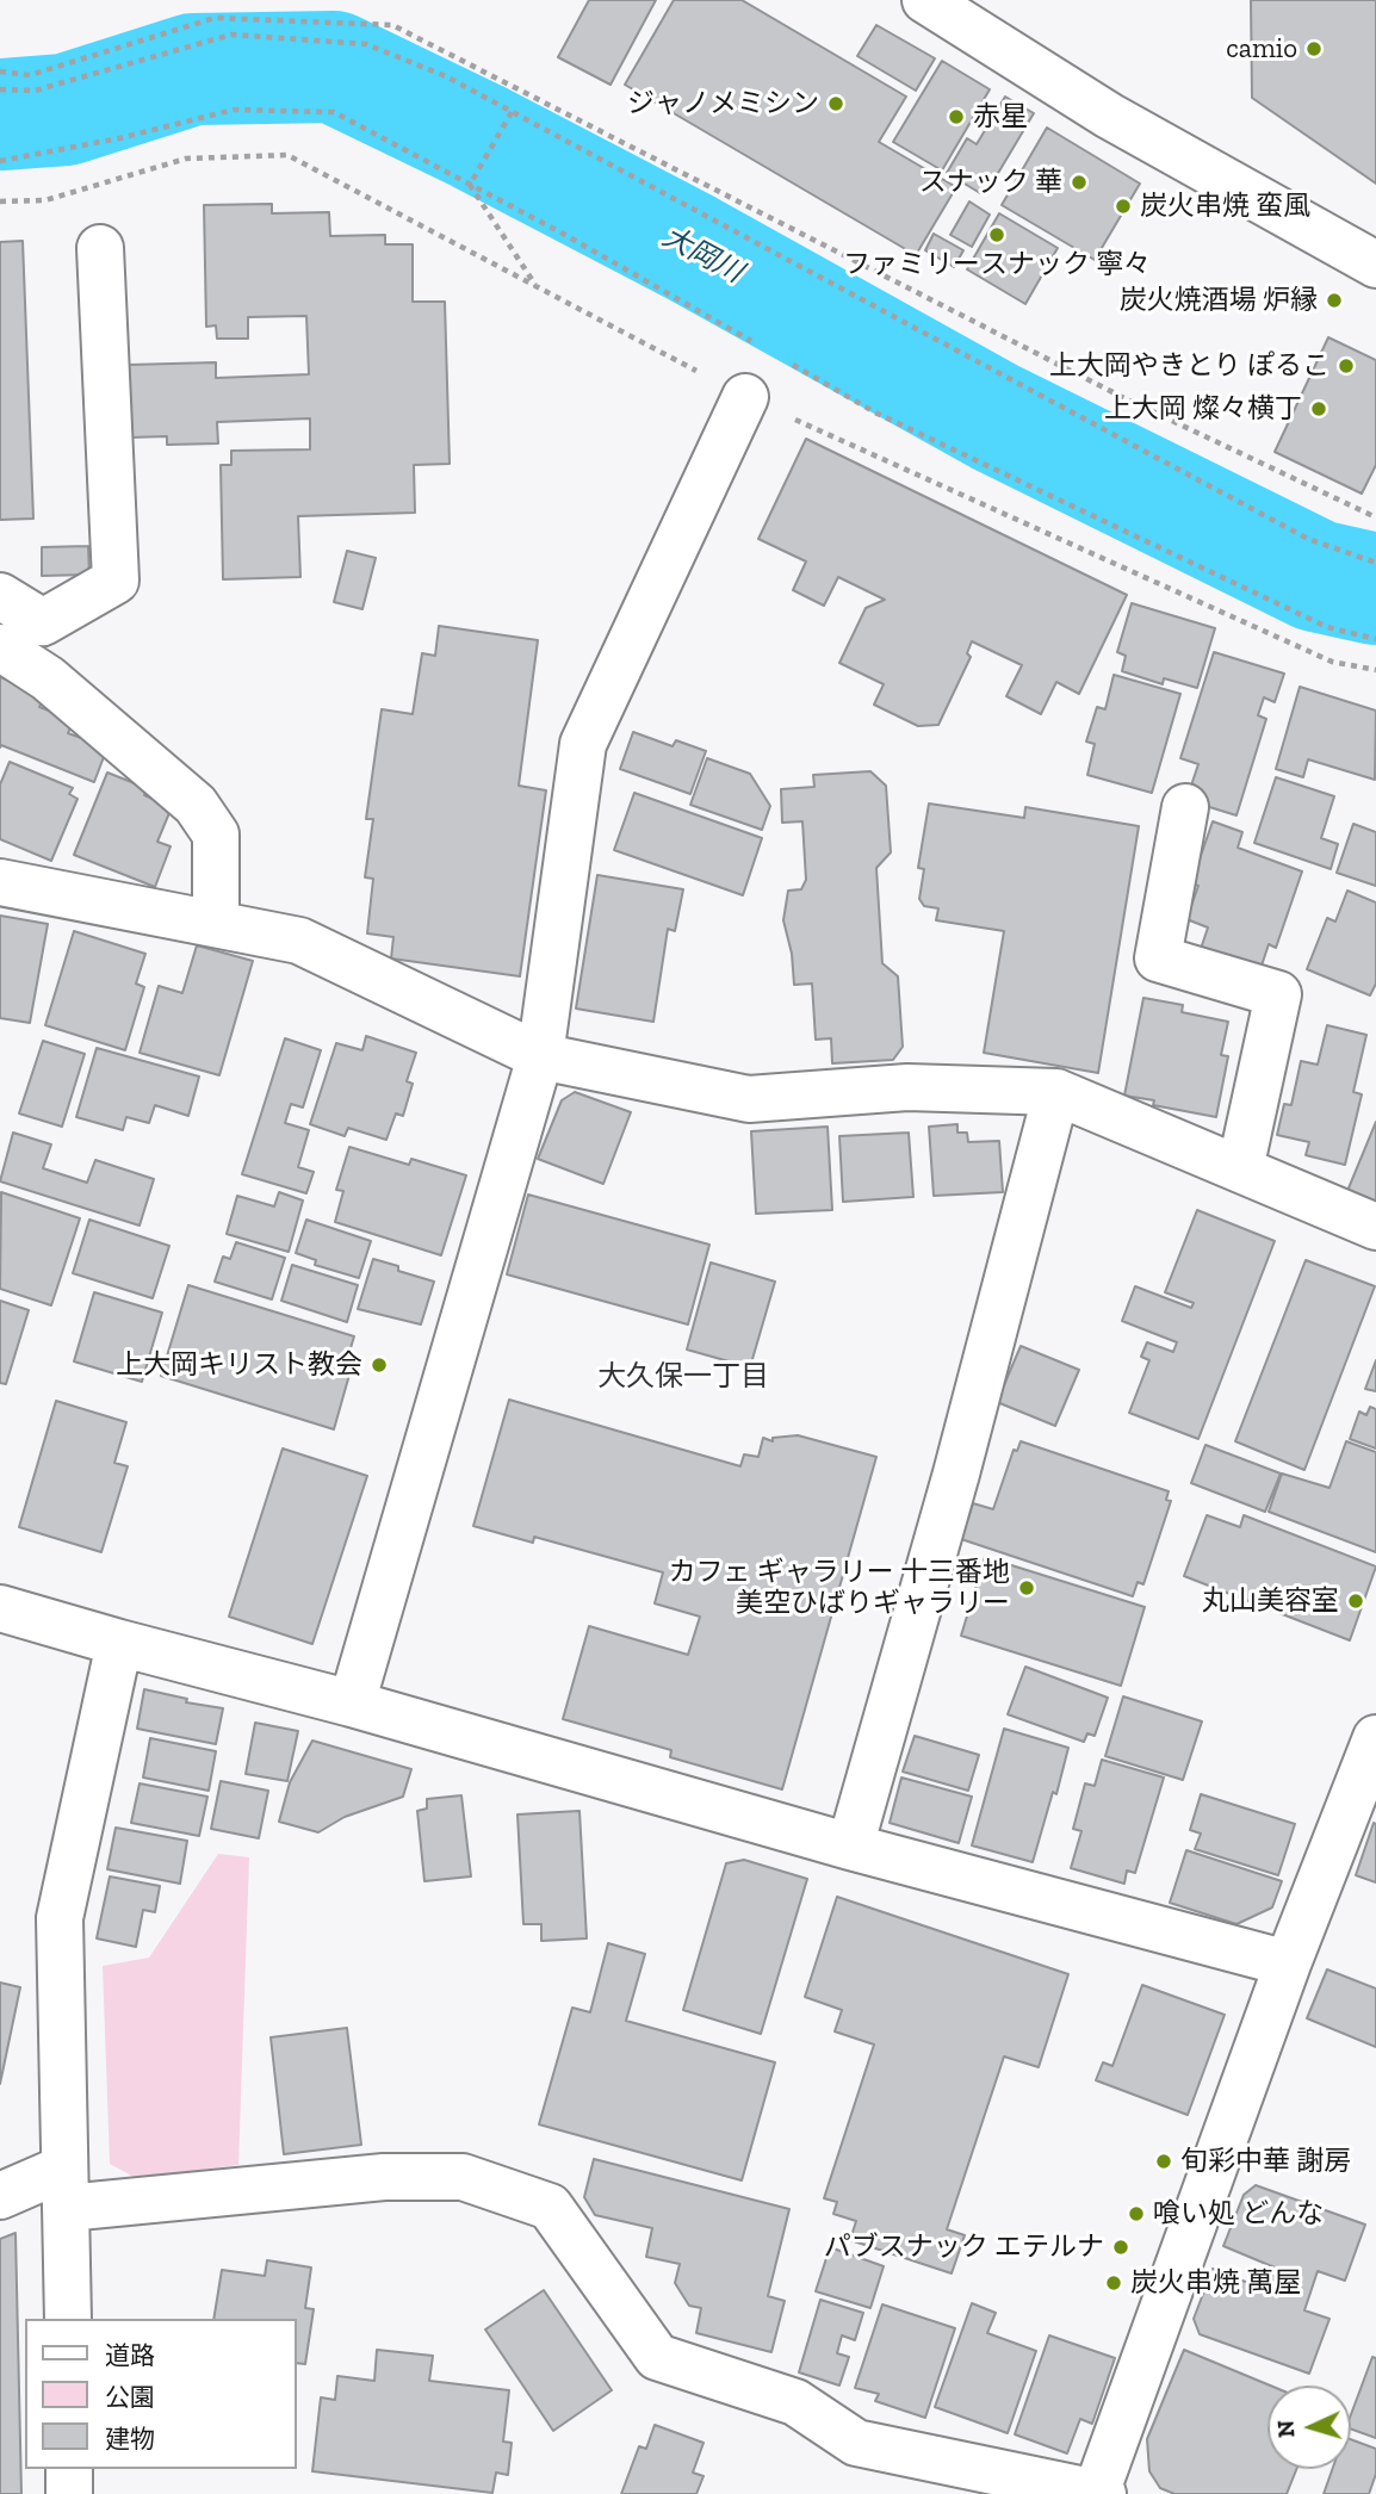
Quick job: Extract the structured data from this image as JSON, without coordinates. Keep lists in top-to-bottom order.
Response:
{
  "districts": ["大久保一丁目"],
  "water": ["大岡川"],
  "places": [
    "camio",
    "ジャノメミシン",
    "赤星",
    "スナック 華",
    "炭火串焼 蛮風",
    "ファミリースナック 寧々",
    "炭火焼酒場 炉縁",
    "上大岡やきとり ぽるこ",
    "上大岡 燦々横丁",
    "上大岡キリスト教会",
    "カフェ ギャラリー 十三番地 美空ひばりギャラリー",
    "丸山美容室",
    "旬彩中華 謝房",
    "喰い処 どんな",
    "パブスナック エテルナ",
    "炭火串焼 萬屋"
  ],
  "legend": ["道路", "公園", "建物"],
  "north": "left"
}
